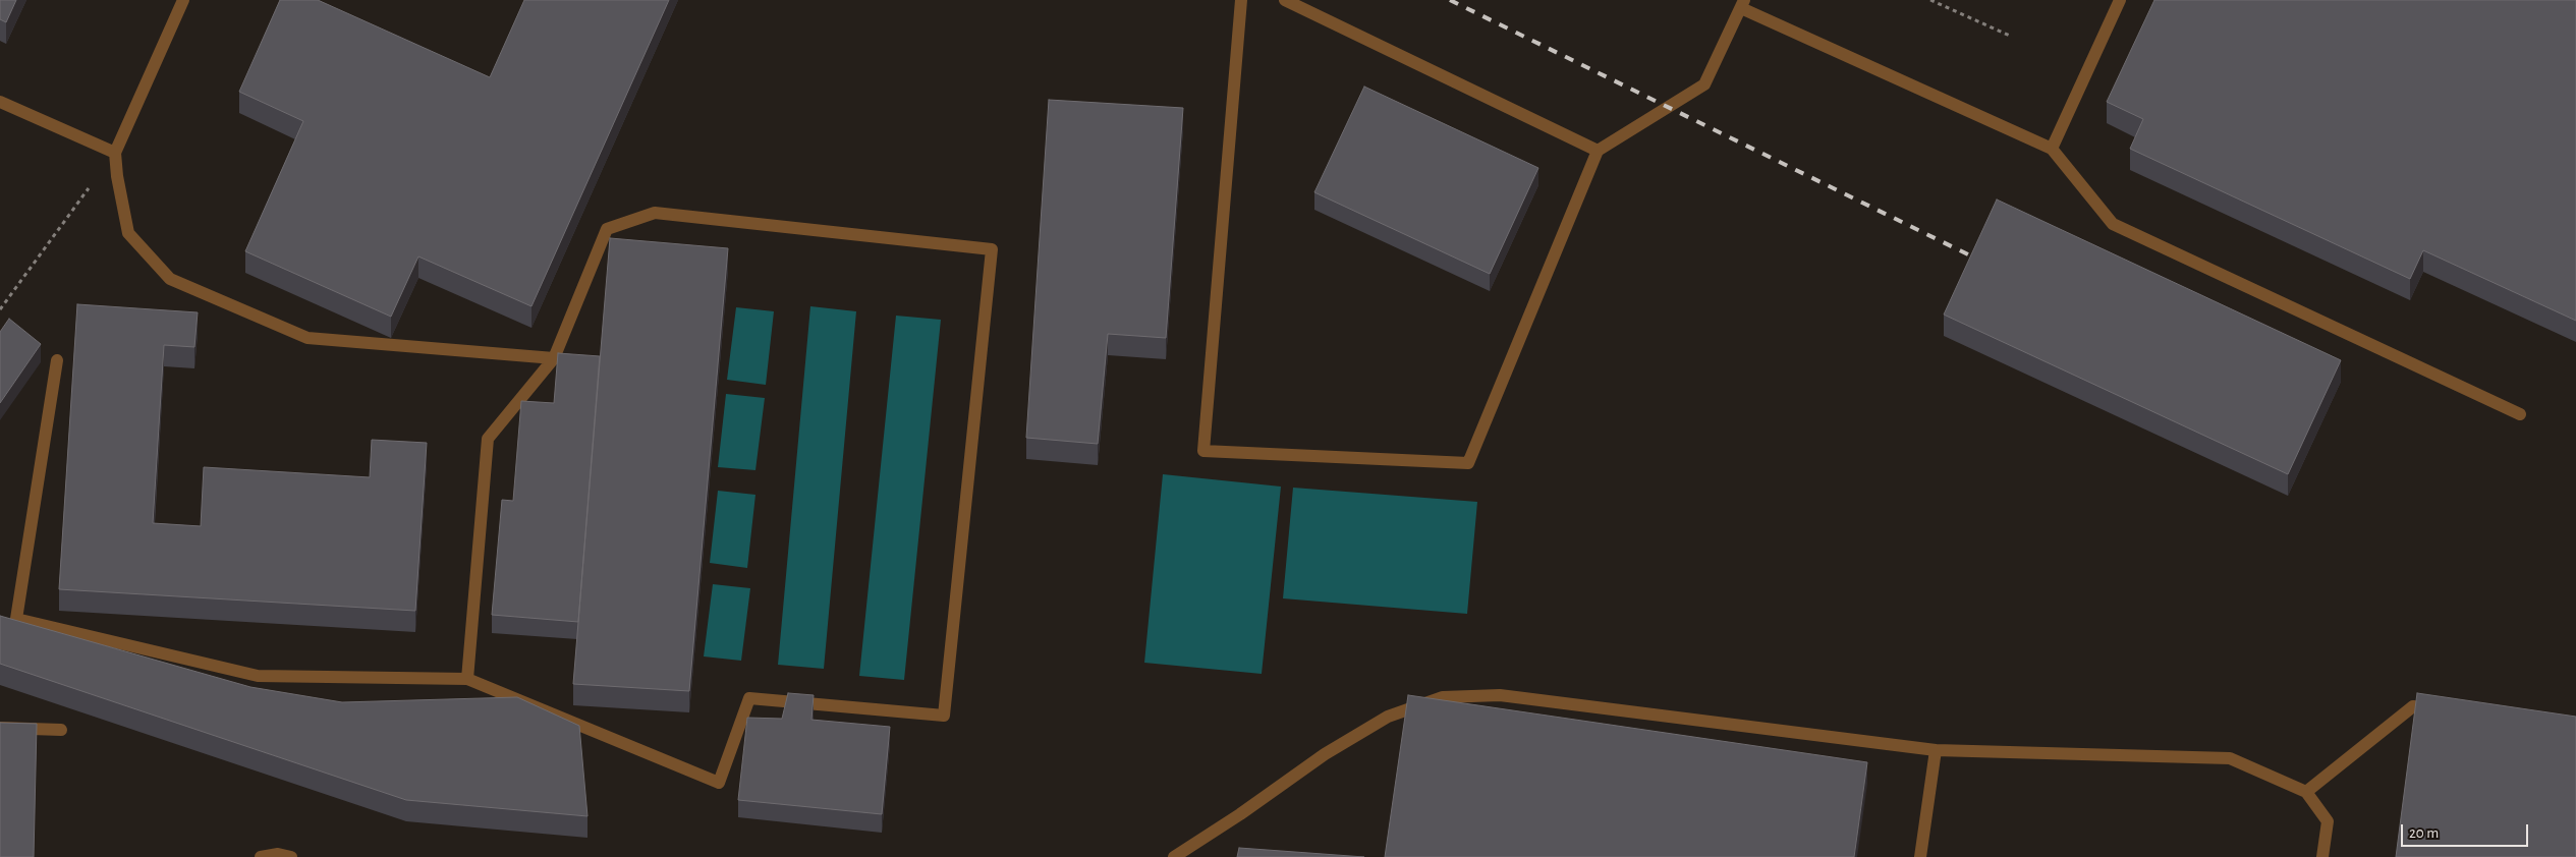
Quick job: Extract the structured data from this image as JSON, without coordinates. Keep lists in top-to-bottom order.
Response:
{
  "scale_bar": "20 m"
}
